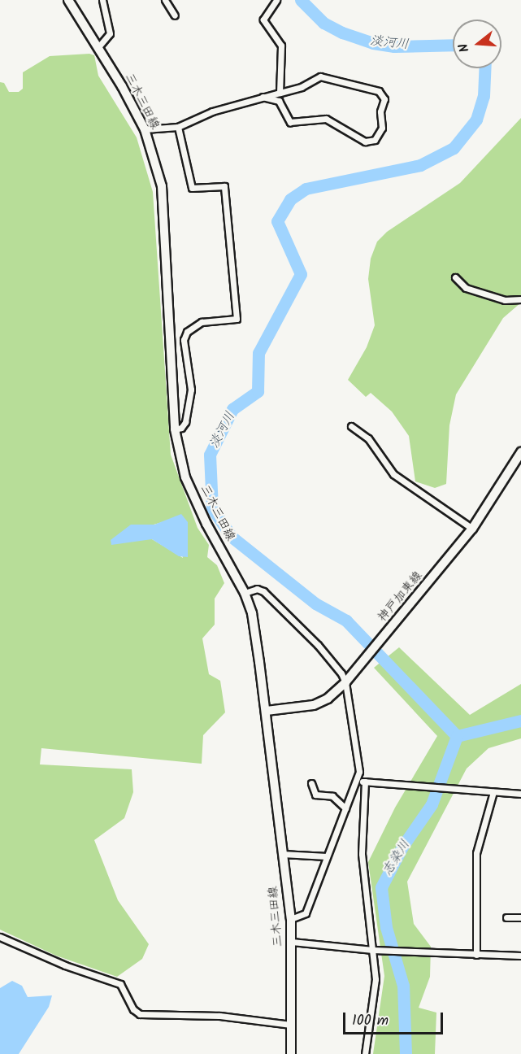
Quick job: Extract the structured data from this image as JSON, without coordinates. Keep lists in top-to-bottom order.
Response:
{
  "streets": {
    "main road": ["三木三田線", "神戸加東線"]
  },
  "crossings": [
    ["三木三田線", "神戸加東線"]
  ],
  "water": ["淡河川", "志染川"],
  "scale_bar": "100 m",
  "north": "left"
}
